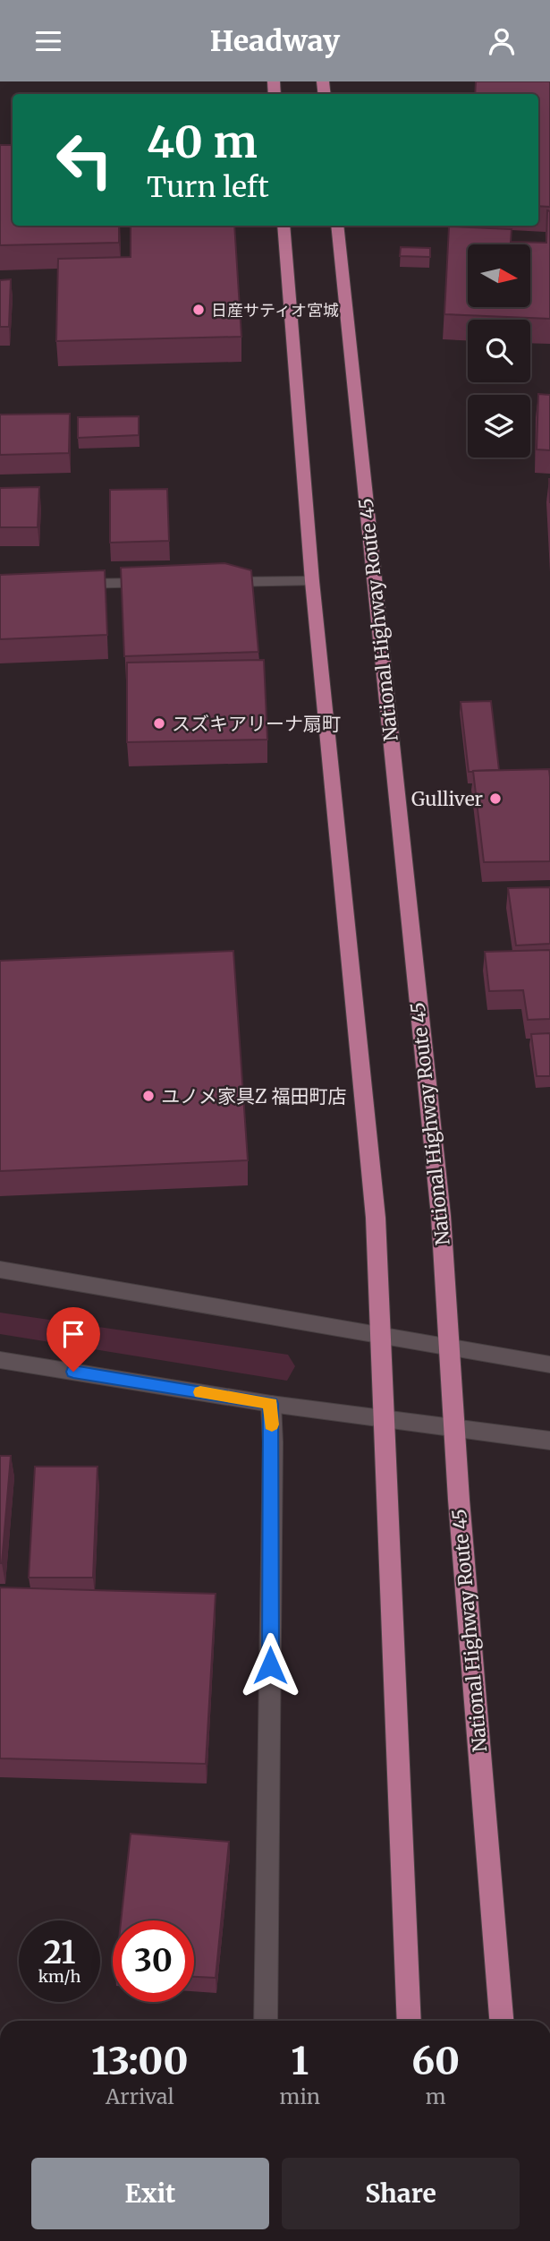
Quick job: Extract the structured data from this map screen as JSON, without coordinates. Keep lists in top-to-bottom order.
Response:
{
  "streets": {
    "highway": ["National Highway Route 45"]
  },
  "places": [
    "日産サティオ宮城",
    "スズキアリーナ扇町",
    "Gulliver",
    "ユノメ家具Z 福田町店"
  ],
  "north": "right",
  "page": {
    "header": "Headway",
    "turn": ["40 m", "Turn left"],
    "speed": "21 km/h",
    "limit": "30",
    "eta": [
      "13:00",
      "Arrival",
      "1",
      "min",
      "60",
      "m"
    ],
    "buttons": ["Exit", "Share"]
  }
}
